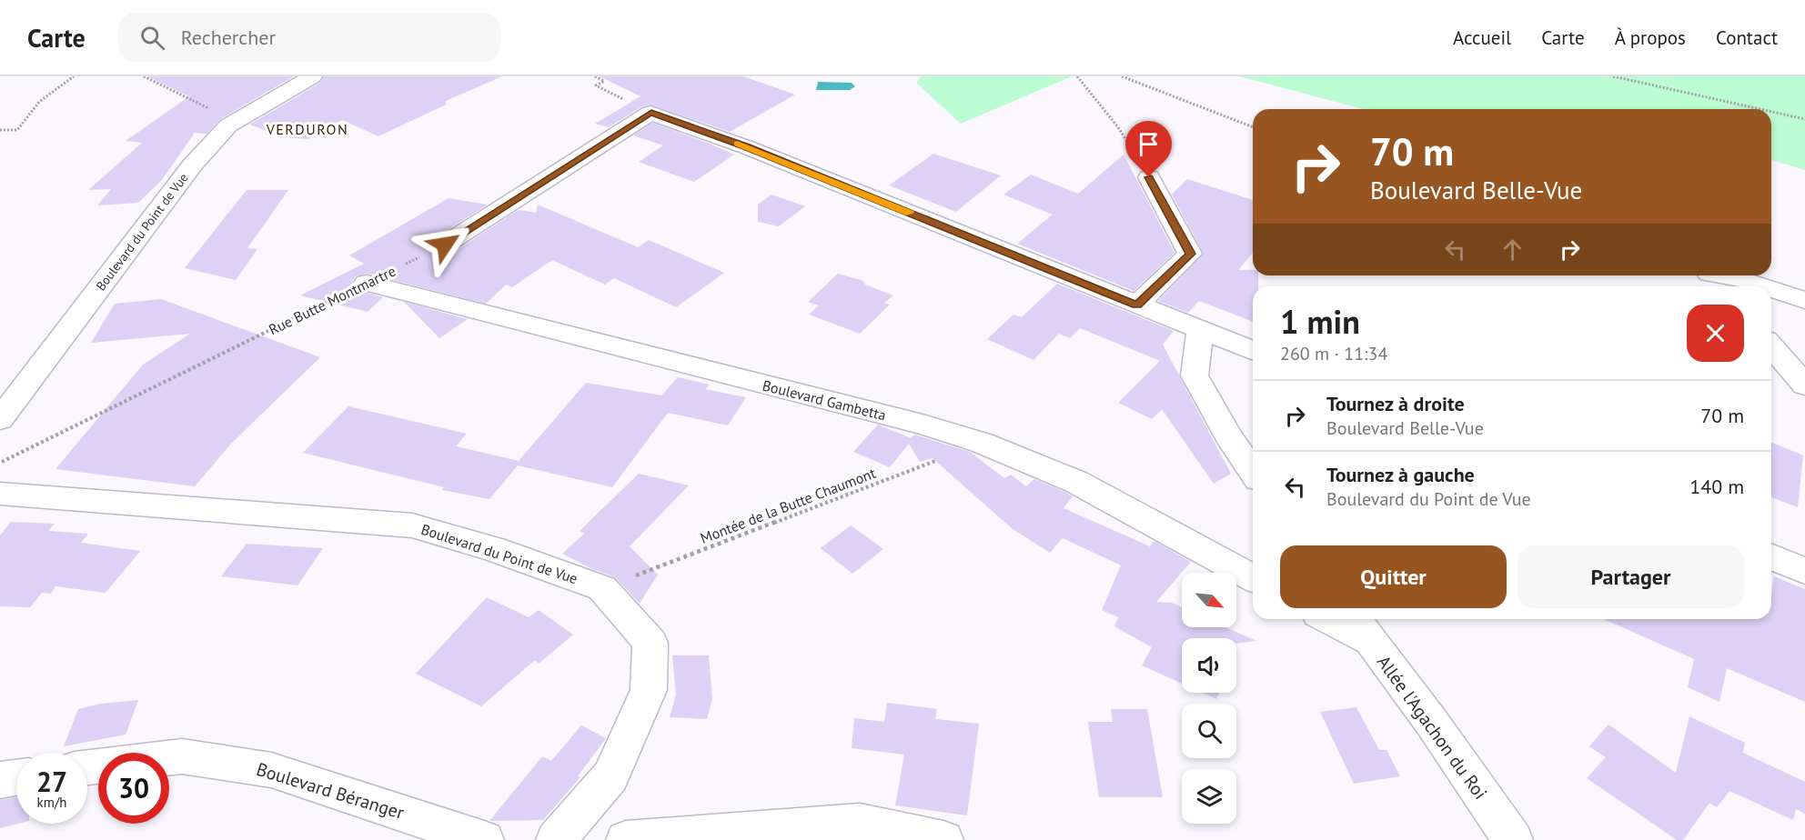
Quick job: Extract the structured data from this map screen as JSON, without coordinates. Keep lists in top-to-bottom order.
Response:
{
  "streets": {
    "street": [
      "Boulevard du Point de Vue",
      "Boulevard Gambetta",
      "Allée l'Agachon du Roi",
      "Boulevard Béranger"
    ],
    "path": ["Rue Butte Montmartre", "Montée de la Butte Chaumont"]
  },
  "crossings": [
    ["Boulevard du Point de Vue", "Montée de la Butte Chaumont"],
    ["Rue Butte Montmartre", "Boulevard Gambetta"],
    ["Boulevard Gambetta", "Montée de la Butte Chaumont"]
  ],
  "districts": ["VERDURON"],
  "north": "bottom right",
  "page": {
    "header": "Carte",
    "search": "Rechercher",
    "nav": [
      "Accueil",
      "Carte",
      "À propos",
      "Contact"
    ],
    "turn": ["70 m", "Boulevard Belle-Vue"],
    "heading": ["1 min", "260 m · 11:34"],
    "list": [
      {
        "name": "Tournez à droite",
        "note": "Boulevard Belle-Vue",
        "value": "70 m"
      },
      {
        "name": "Tournez à gauche",
        "note": "Boulevard du Point de Vue",
        "value": "140 m"
      }
    ],
    "buttons": ["Quitter", "Partager"],
    "speed": "27 km/h",
    "limit": "30"
  }
}
